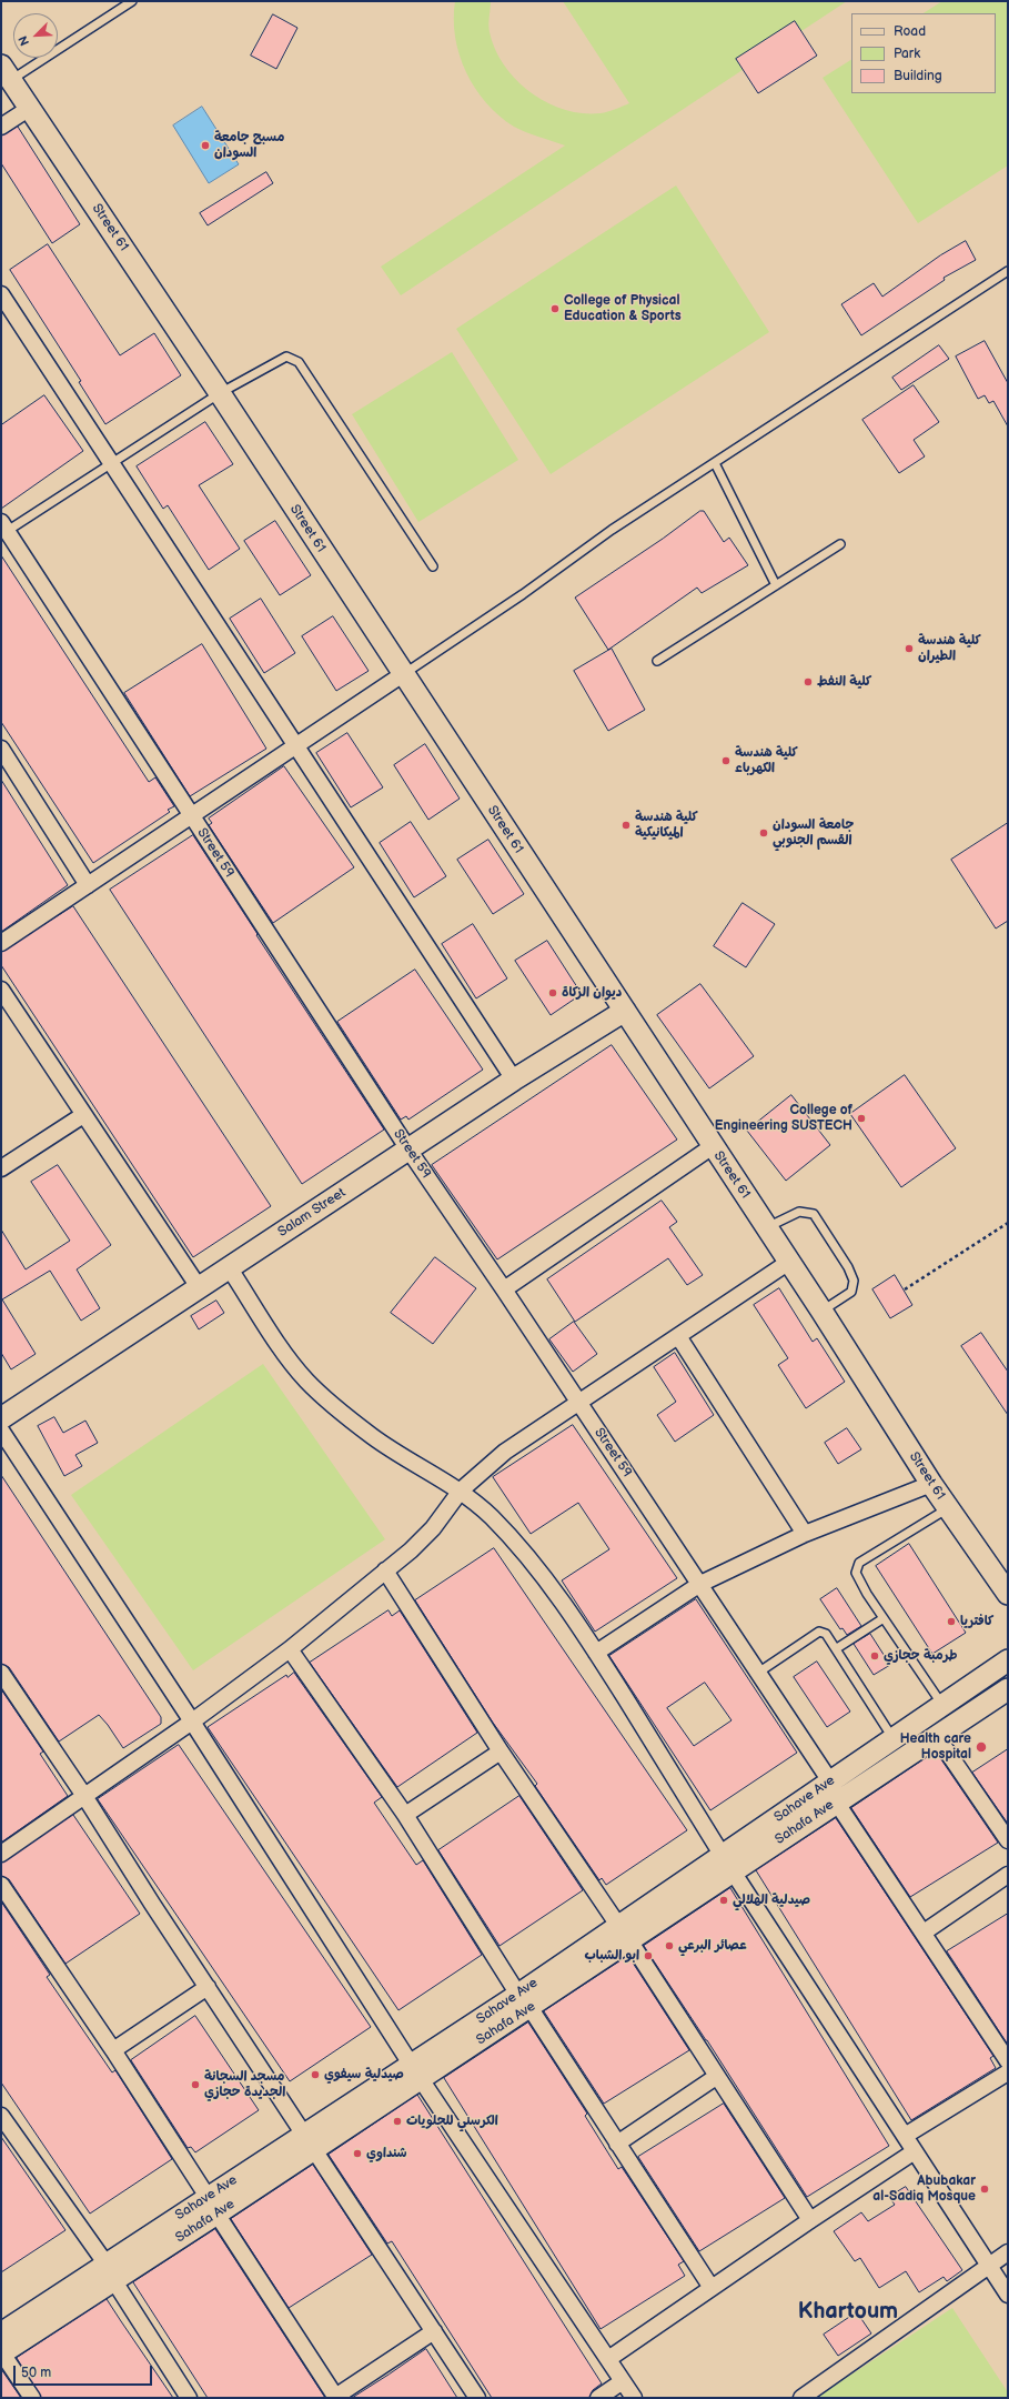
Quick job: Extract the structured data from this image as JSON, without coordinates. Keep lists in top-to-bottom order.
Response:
{
  "streets": {
    "street": [
      "Street 61",
      "Street 59",
      "Salam Street",
      "Sahave Ave",
      "Sahafa Ave"
    ]
  },
  "crossings": [
    ["Street 61", "Salam Street"],
    ["Street 59", "Salam Street"],
    ["Street 59", "Sahave Ave"],
    ["Street 59", "Sahafa Ave"],
    ["Sahave Ave", "Sahafa Ave"]
  ],
  "districts": ["Khartoum"],
  "places": [
    "مسبح جامعة السودان",
    "College of Physical Education & Sports",
    "كلية هندسة الطيران",
    "كلية النفط",
    "كلية هندسة الكهرباء",
    "كلية هندسة الميكانيكية",
    "جامعة السودان القسم الجنوبي",
    "ديوان الزكاة",
    "College of Engineering SUSTECH",
    "كافتريا",
    "طرمبة حجازي",
    "Health care Hospital",
    "صيدلية الهلالي",
    "عصائر البرعي",
    "ابو الشباب",
    "صيدلية سيفوي",
    "مسجد السجانة الجديدة حجازي",
    "الكرسني للحلويات",
    "شنداوي",
    "Abubakar al-Sadiq Mosque"
  ],
  "legend": ["Road", "Park", "Building"],
  "scale_bar": "50 m",
  "north": "bottom left"
}
